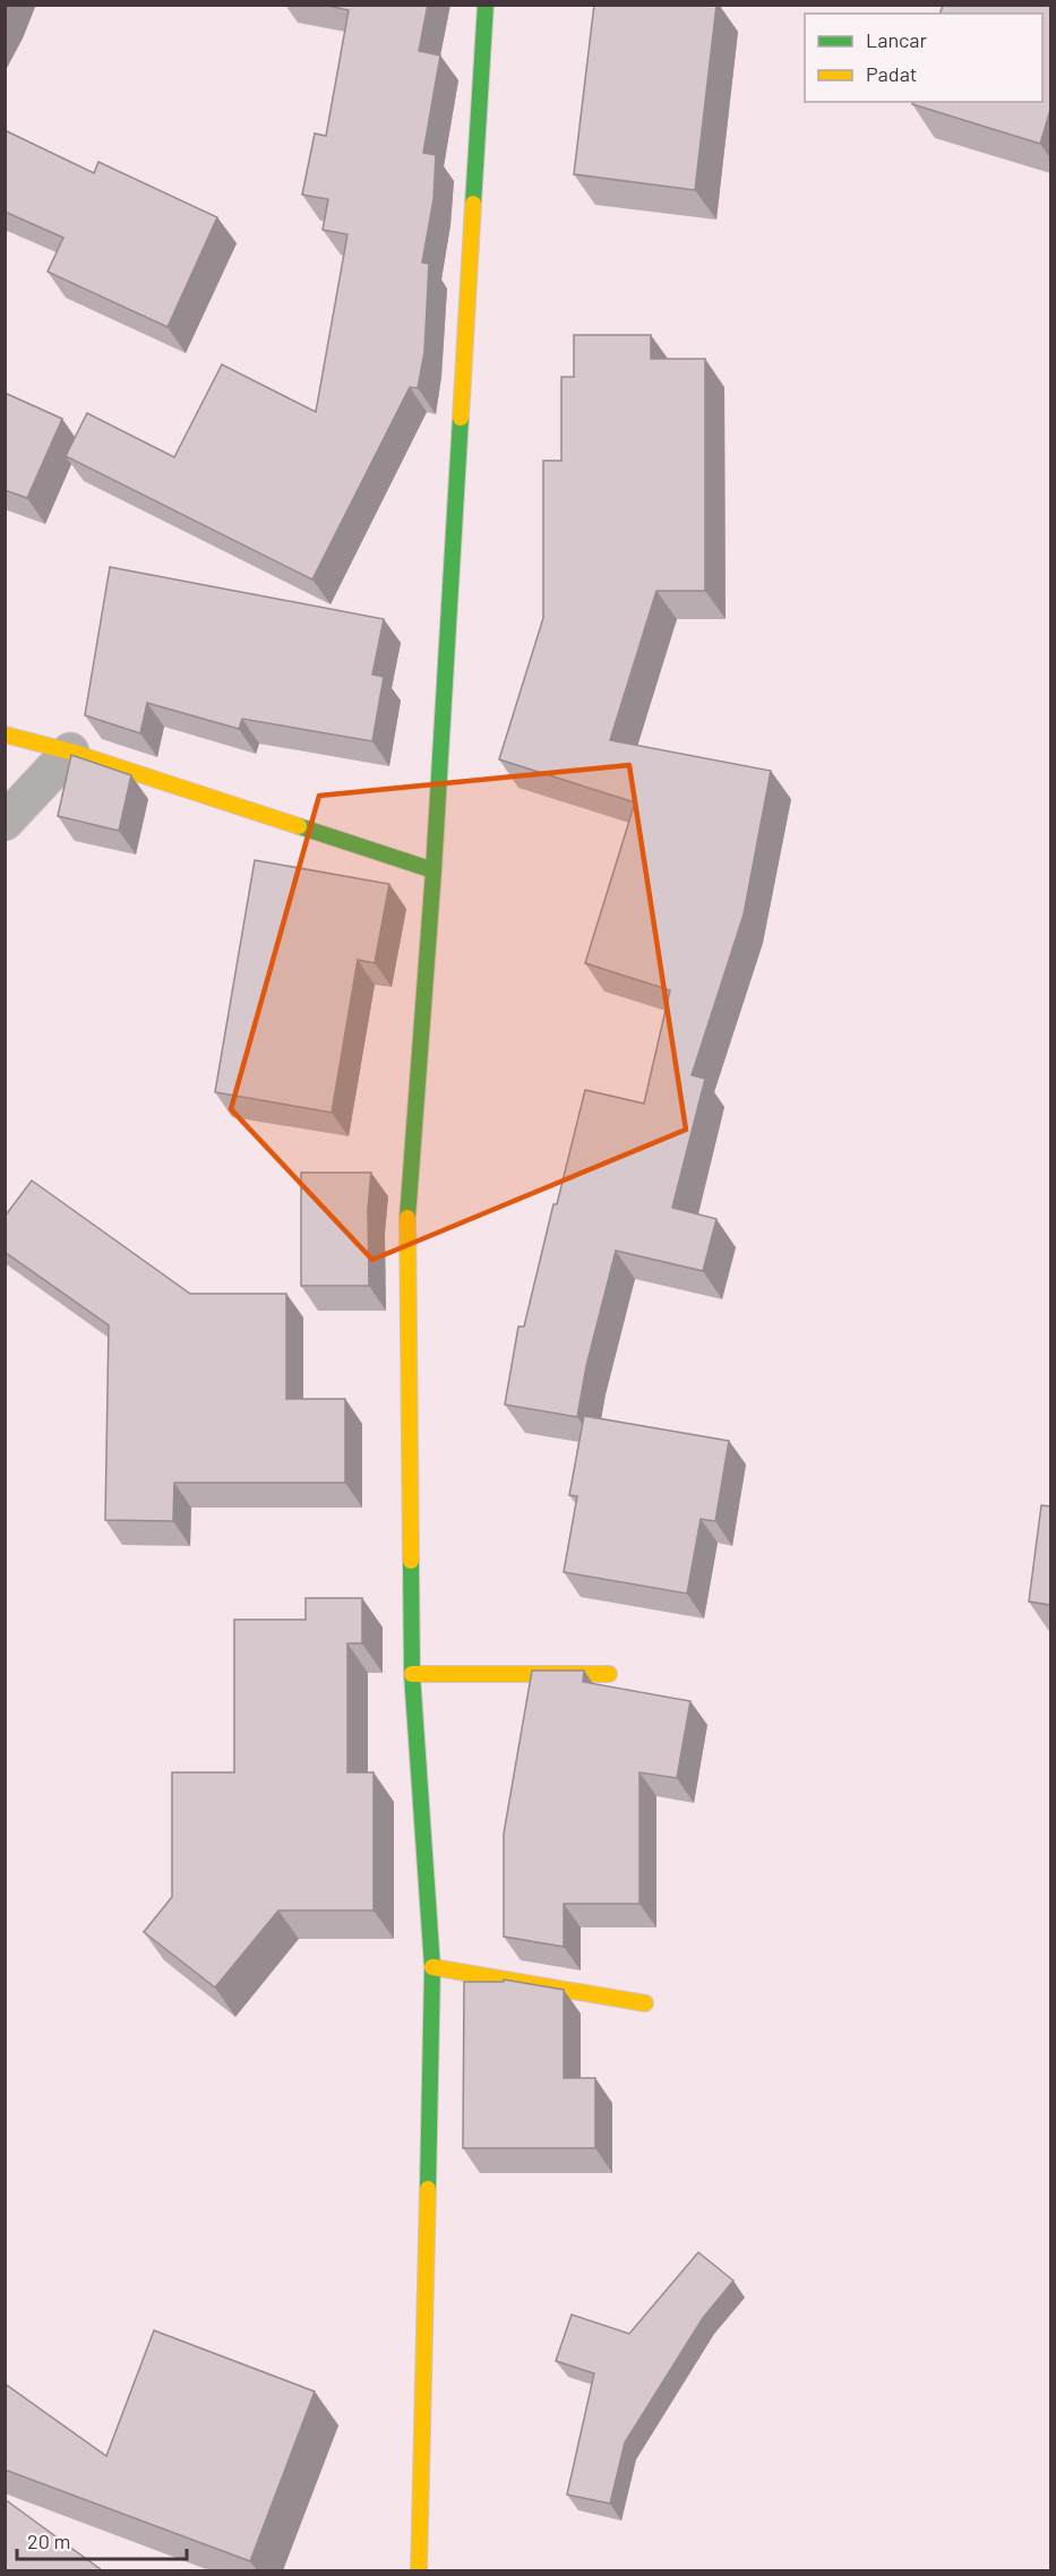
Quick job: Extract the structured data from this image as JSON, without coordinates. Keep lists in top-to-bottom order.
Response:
{
  "legend": ["Lancar", "Padat"],
  "scale_bar": "20 m"
}
